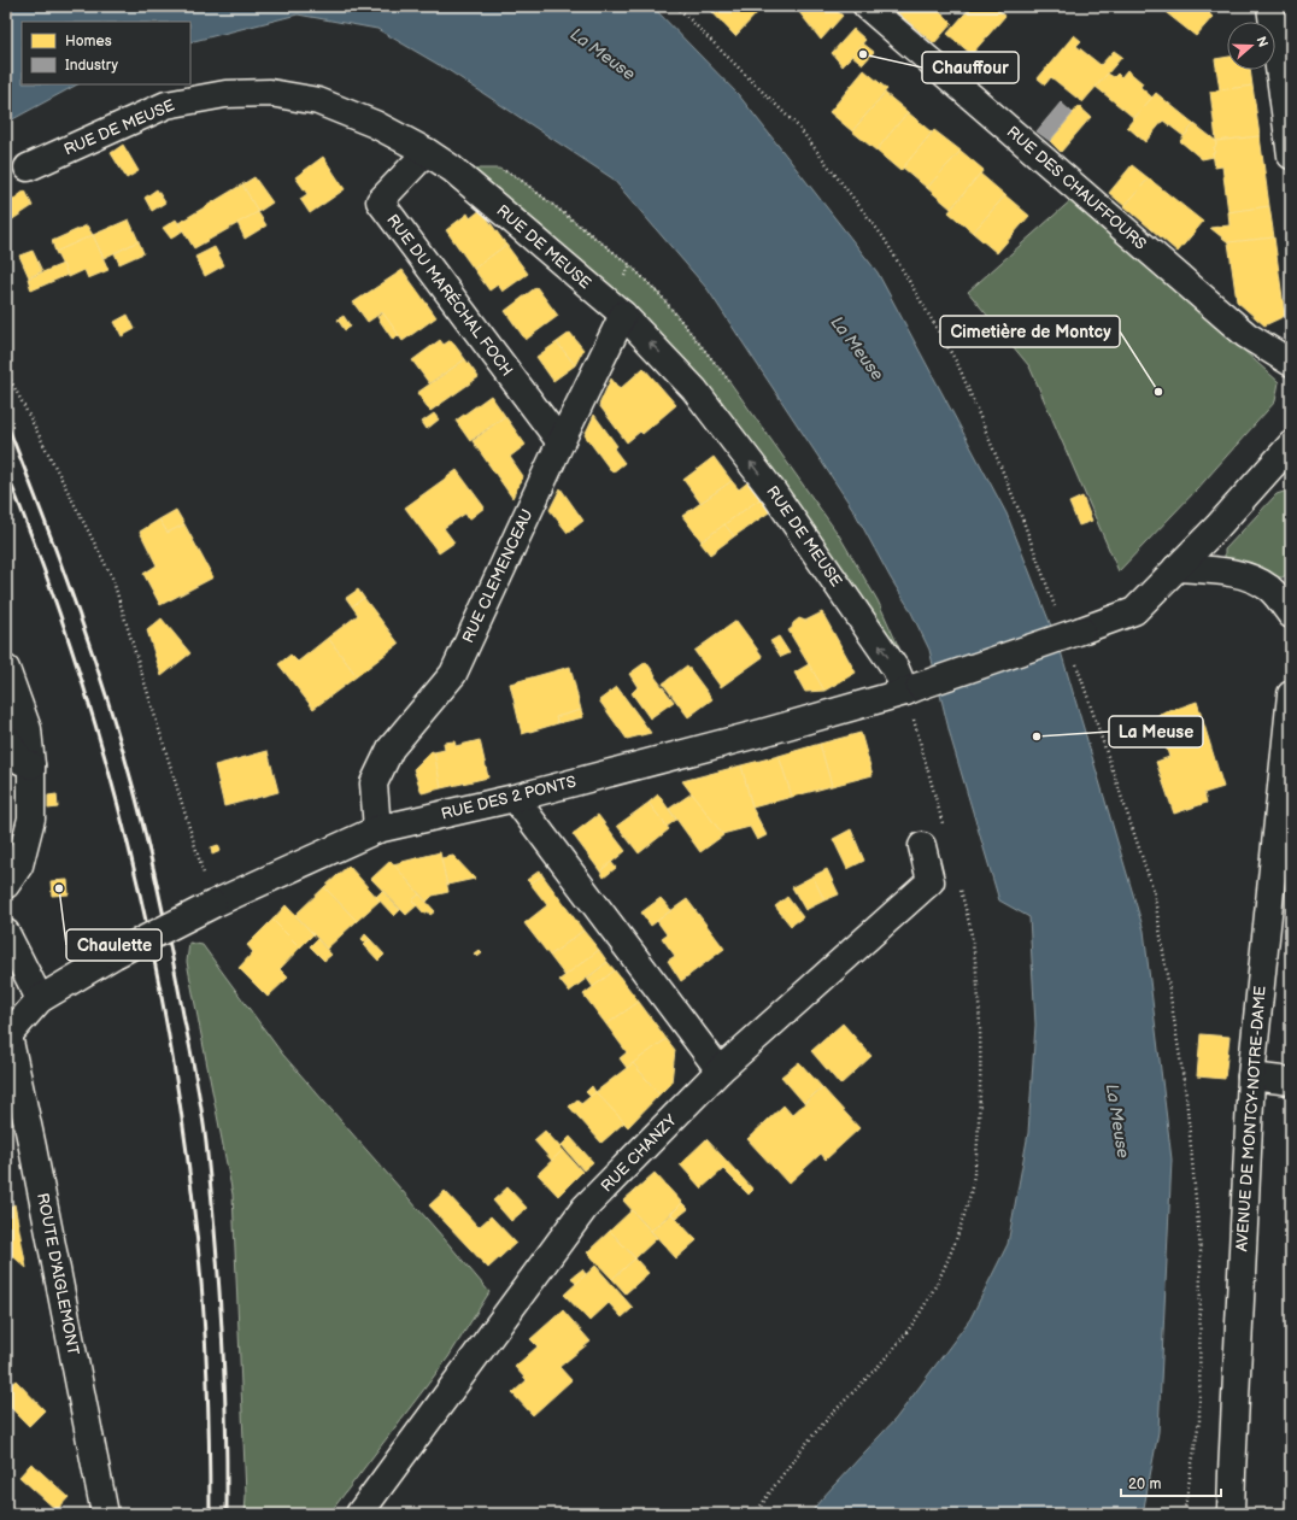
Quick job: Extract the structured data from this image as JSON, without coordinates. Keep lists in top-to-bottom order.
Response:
{
  "streets": {
    "street": [
      "RUE DE MEUSE",
      "RUE DES CHAUFFOURS",
      "RUE DU MARÉCHAL FOCH",
      "RUE CLEMENCEAU",
      "RUE DES 2 PONTS",
      "AVENUE DE MONTCY-NOTRE-DAME",
      "RUE CHANZY",
      "ROUTE D'AIGLEMONT"
    ]
  },
  "crossings": [
    ["RUE DE MEUSE", "RUE DU MARÉCHAL FOCH"],
    ["RUE DE MEUSE", "RUE CLEMENCEAU"],
    ["RUE DE MEUSE", "RUE DES 2 PONTS"],
    ["RUE DU MARÉCHAL FOCH", "RUE CLEMENCEAU"],
    ["RUE CLEMENCEAU", "RUE DES 2 PONTS"],
    ["RUE DES 2 PONTS", "ROUTE D'AIGLEMONT"]
  ],
  "one_way": ["RUE DE MEUSE"],
  "water": ["La Meuse"],
  "places": [
    "Chauffour",
    "Cimetière de Montcy",
    "La Meuse",
    "Chaulette"
  ],
  "legend": ["Homes", "Industry"],
  "scale_bar": "20 m",
  "north": "right"
}
